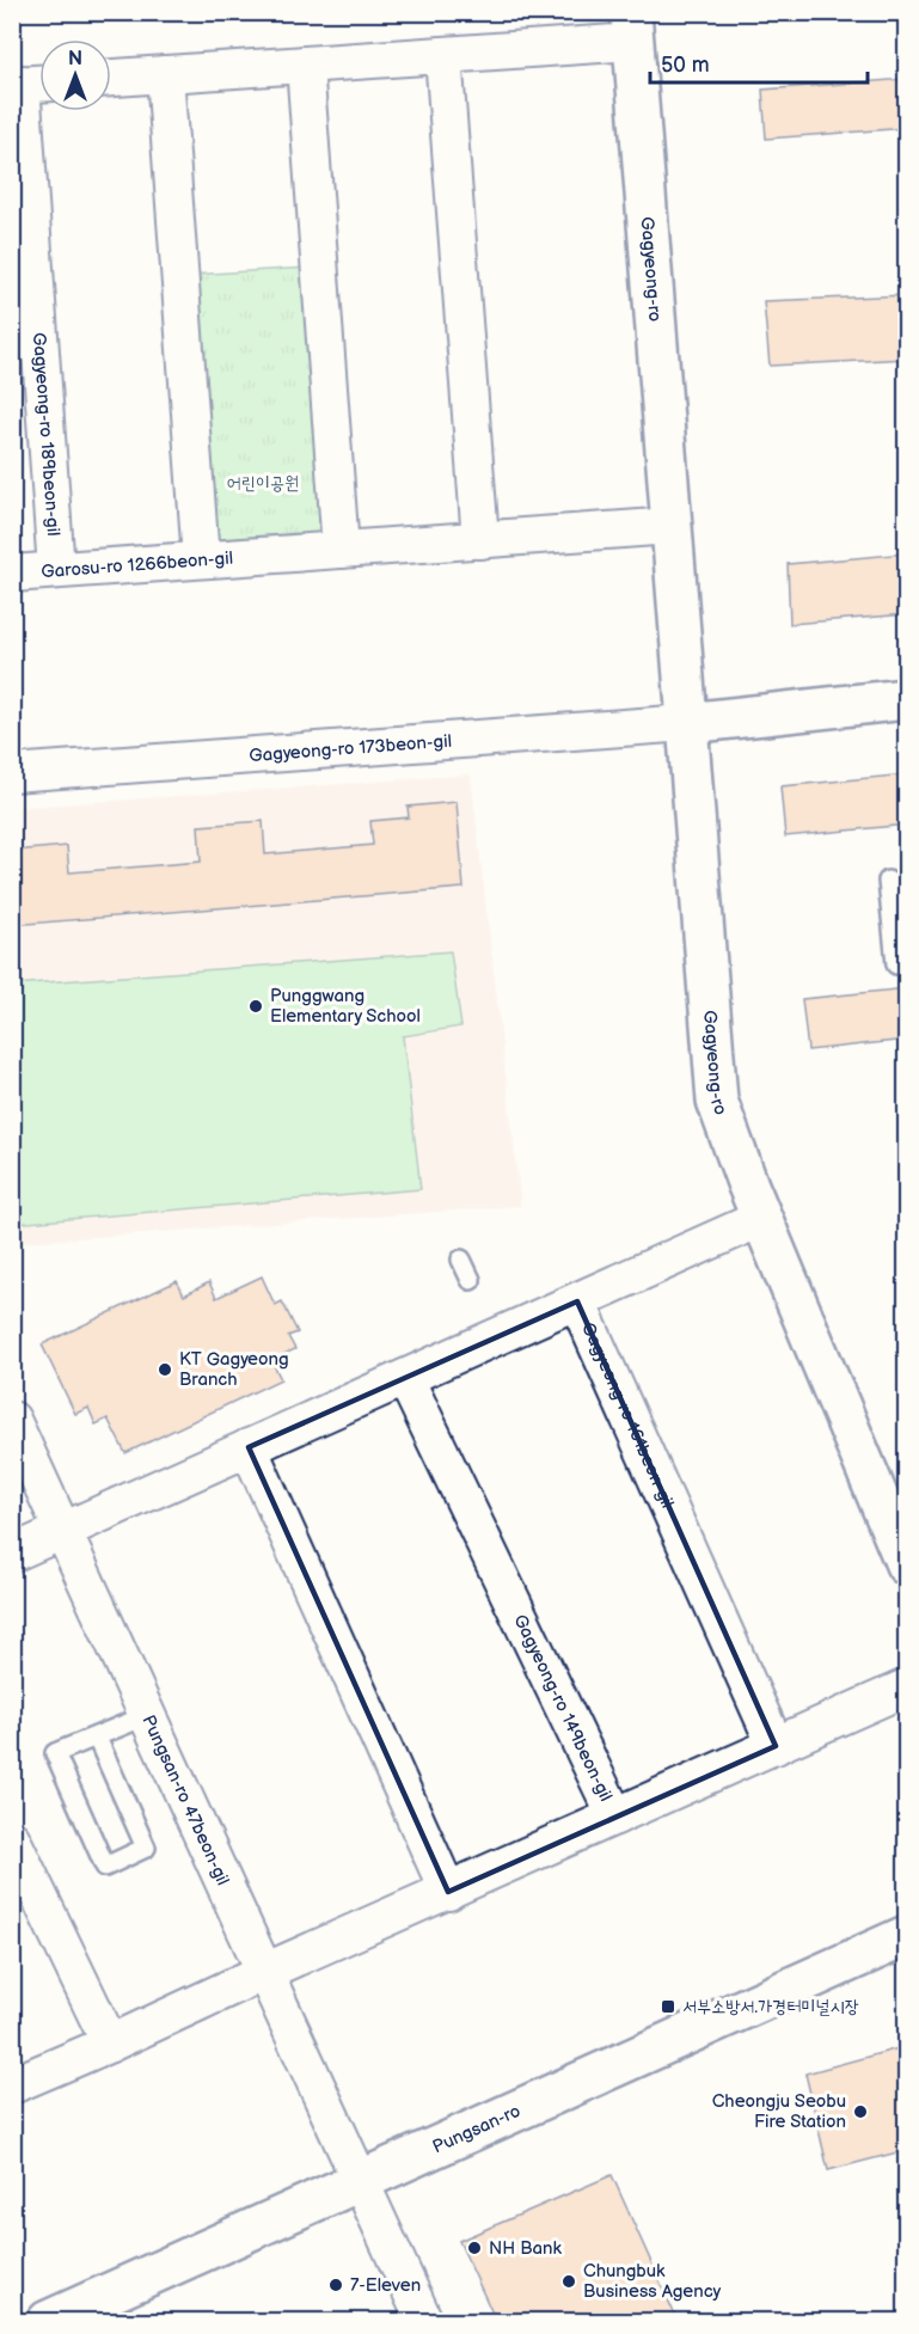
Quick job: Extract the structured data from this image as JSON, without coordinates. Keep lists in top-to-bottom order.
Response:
{
  "streets": {
    "street": [
      "Gagyeong-ro",
      "Gagyeong-ro 189beon-gil",
      "Garosu-ro 1266beon-gil",
      "Gagyeong-ro 173beon-gil",
      "Gagyeong-ro 161beon-gil",
      "Gagyeong-ro 149beon-gil",
      "Pungsan-ro 47beon-gil",
      "Pungsan-ro"
    ]
  },
  "crossings": [
    ["Gagyeong-ro", "Gagyeong-ro 173beon-gil"],
    ["Gagyeong-ro", "Gagyeong-ro 161beon-gil"],
    ["Gagyeong-ro 189beon-gil", "Garosu-ro 1266beon-gil"],
    ["Gagyeong-ro 161beon-gil", "Gagyeong-ro 149beon-gil"],
    ["Gagyeong-ro 161beon-gil", "Pungsan-ro 47beon-gil"],
    ["Gagyeong-ro 149beon-gil", "Pungsan-ro 47beon-gil"],
    ["Pungsan-ro 47beon-gil", "Pungsan-ro"]
  ],
  "parks": ["어린이공원"],
  "places": {
    "other": [
      "Punggwang Elementary School",
      "KT Gagyeong Branch",
      "Cheongju Seobu Fire Station",
      "NH Bank",
      "Chungbuk Business Agency",
      "7-Eleven"
    ],
    "transit": ["서부소방서.가경터미널시장"]
  },
  "scale_bar": "50 m",
  "north": "top"
}
